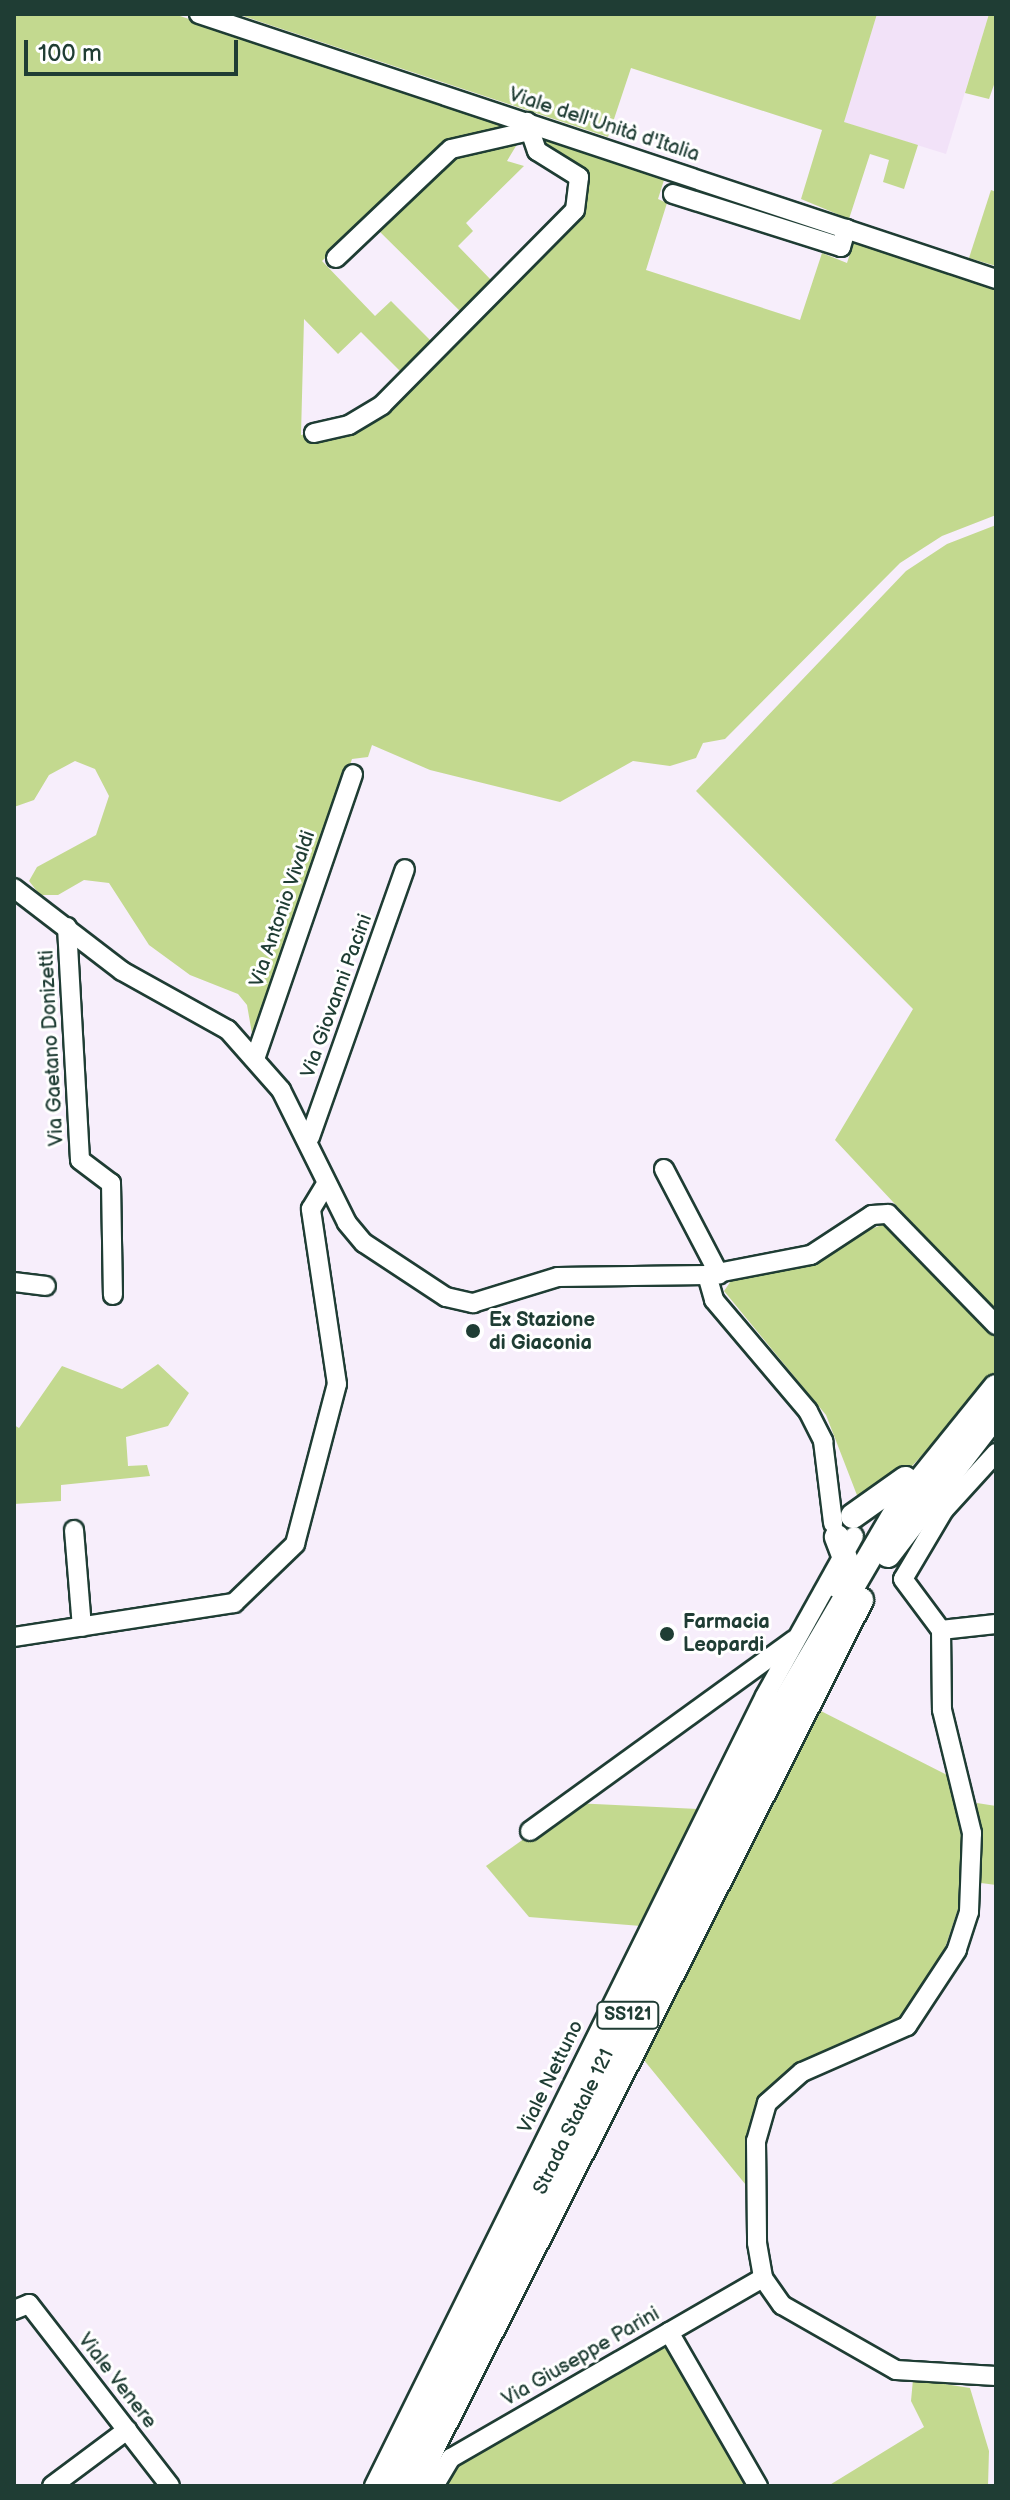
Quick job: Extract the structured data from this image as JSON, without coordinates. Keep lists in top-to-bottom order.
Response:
{
  "streets": {
    "main road": ["SS121", "Strada Statale 121"],
    "street": [
      "Viale dell'Unità d'Italia",
      "Via Antonio Vivaldi",
      "Via Giovanni Pacini",
      "Via Gaetano Donizetti",
      "Viale Nettuno",
      "Via Giuseppe Parini",
      "Viale Venere"
    ]
  },
  "crossings": [
    ["SS121", "Viale Nettuno"],
    ["SS121", "Strada Statale 121"],
    ["Viale Nettuno", "Strada Statale 121"]
  ],
  "places": ["Ex Stazione di Giaconia", "Farmacia Leopardi"],
  "scale_bar": "100 m"
}
